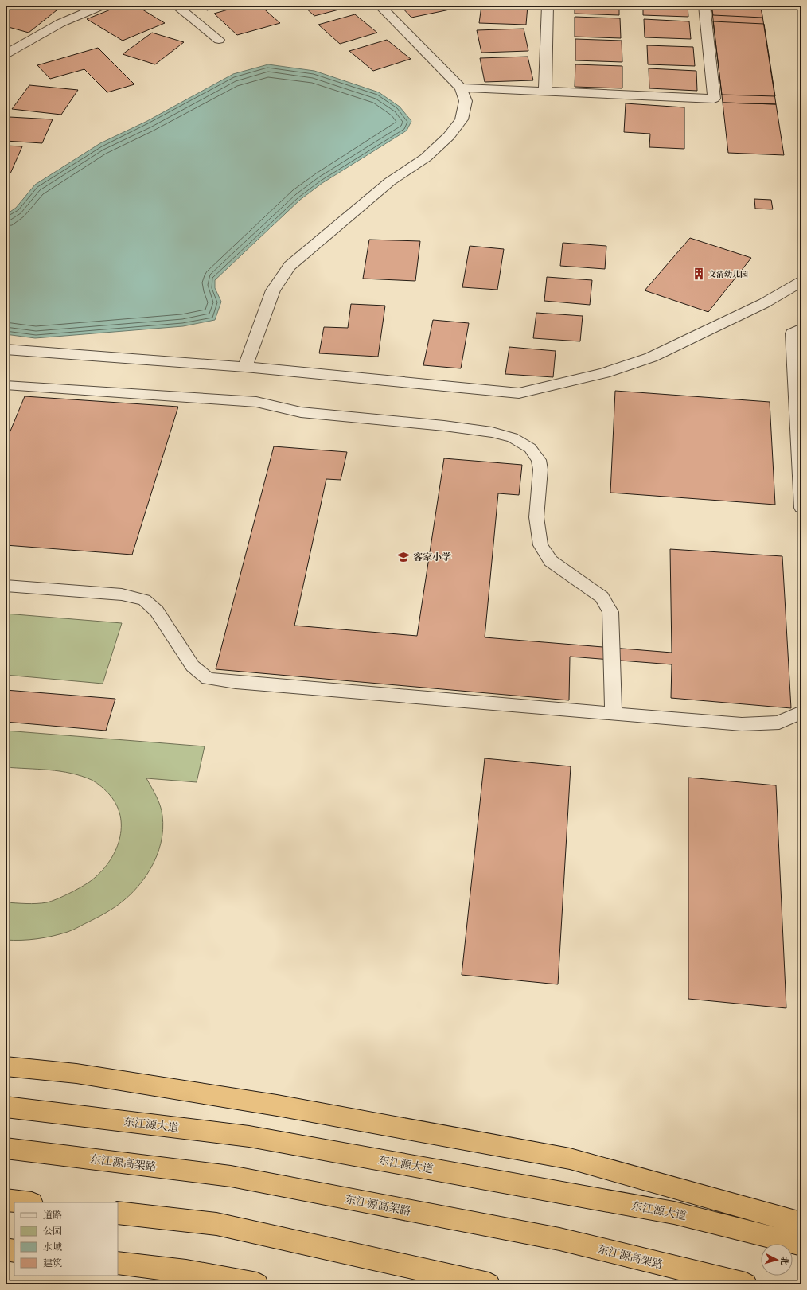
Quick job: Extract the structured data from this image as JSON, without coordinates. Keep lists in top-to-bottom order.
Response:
{
  "streets": {
    "highway": ["东江源大道", "东江源高架路"]
  },
  "places": {
    "building": ["文清幼儿园"],
    "school or university": ["客家小学"]
  },
  "legend": [
    "道路",
    "公园",
    "水域",
    "建筑"
  ],
  "north": "right"
}
